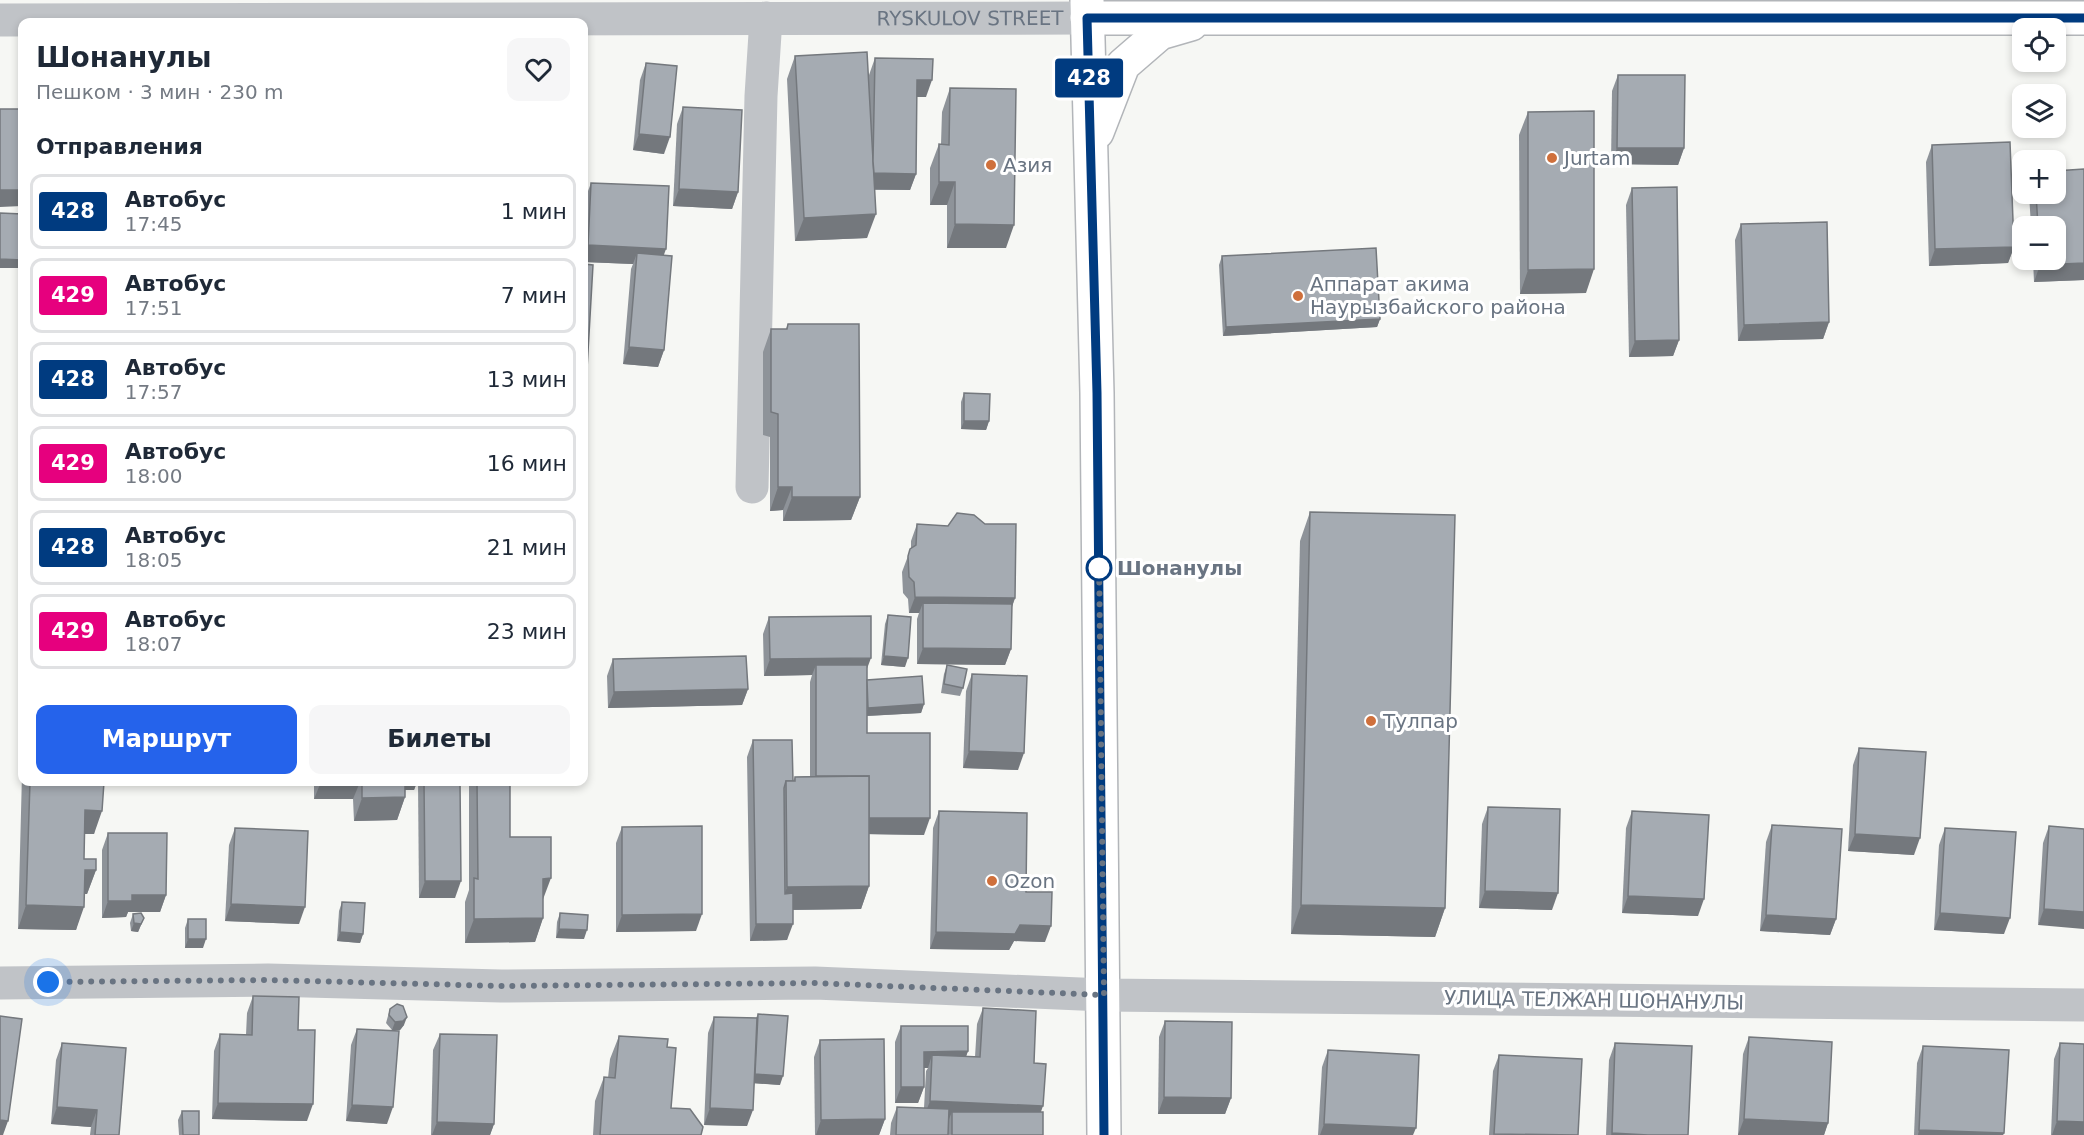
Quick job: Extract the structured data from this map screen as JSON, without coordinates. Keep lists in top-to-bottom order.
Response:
{
  "streets": {
    "main road": ["RYSKULOV STREET"],
    "street": ["УЛИЦА ТЕЛЖАН ШОНАНУЛЫ"]
  },
  "places": [
    "Jurtam",
    "Азия",
    "Аппарат акима Наурызбайского района",
    "Шонанулы",
    "Тулпар",
    "Ozon"
  ],
  "lines": ["bus line 428"],
  "page": {
    "on_map": "428",
    "map_buttons": ["+", "−"],
    "heading": [
      ["Шонанулы", "Пешком · 3 мин · 230 m"],
      "Отправления"
    ],
    "list": [
      {
        "mark": "428",
        "name": "Автобус",
        "note": "17:45",
        "value": "1 мин"
      },
      {
        "mark": "429",
        "name": "Автобус",
        "note": "17:51",
        "value": "7 мин"
      },
      {
        "mark": "428",
        "name": "Автобус",
        "note": "17:57",
        "value": "13 мин"
      },
      {
        "mark": "429",
        "name": "Автобус",
        "note": "18:00",
        "value": "16 мин"
      },
      {
        "mark": "428",
        "name": "Автобус",
        "note": "18:05",
        "value": "21 мин"
      },
      {
        "mark": "429",
        "name": "Автобус",
        "note": "18:07",
        "value": "23 мин"
      }
    ],
    "buttons": ["Маршрут", "Билеты"]
  }
}
